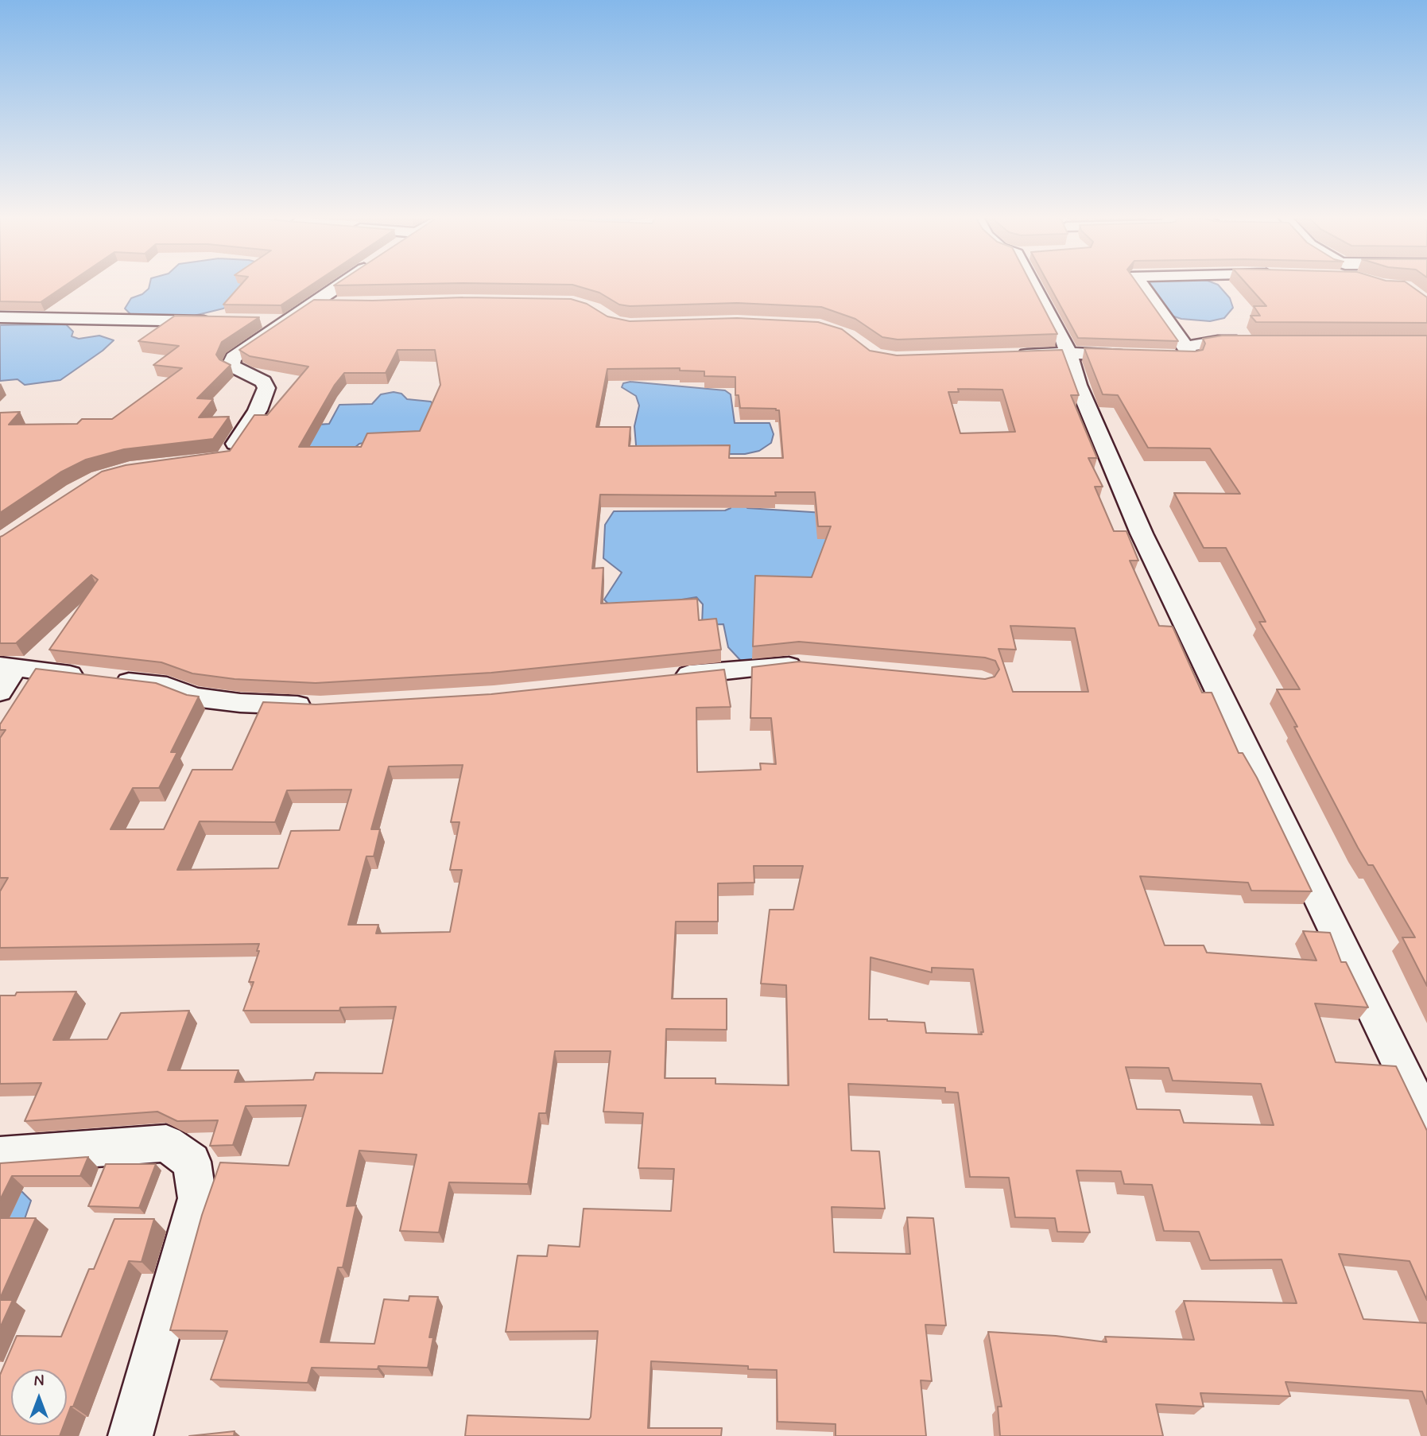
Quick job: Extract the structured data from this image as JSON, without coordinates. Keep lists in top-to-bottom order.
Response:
{
  "north": "top"
}
